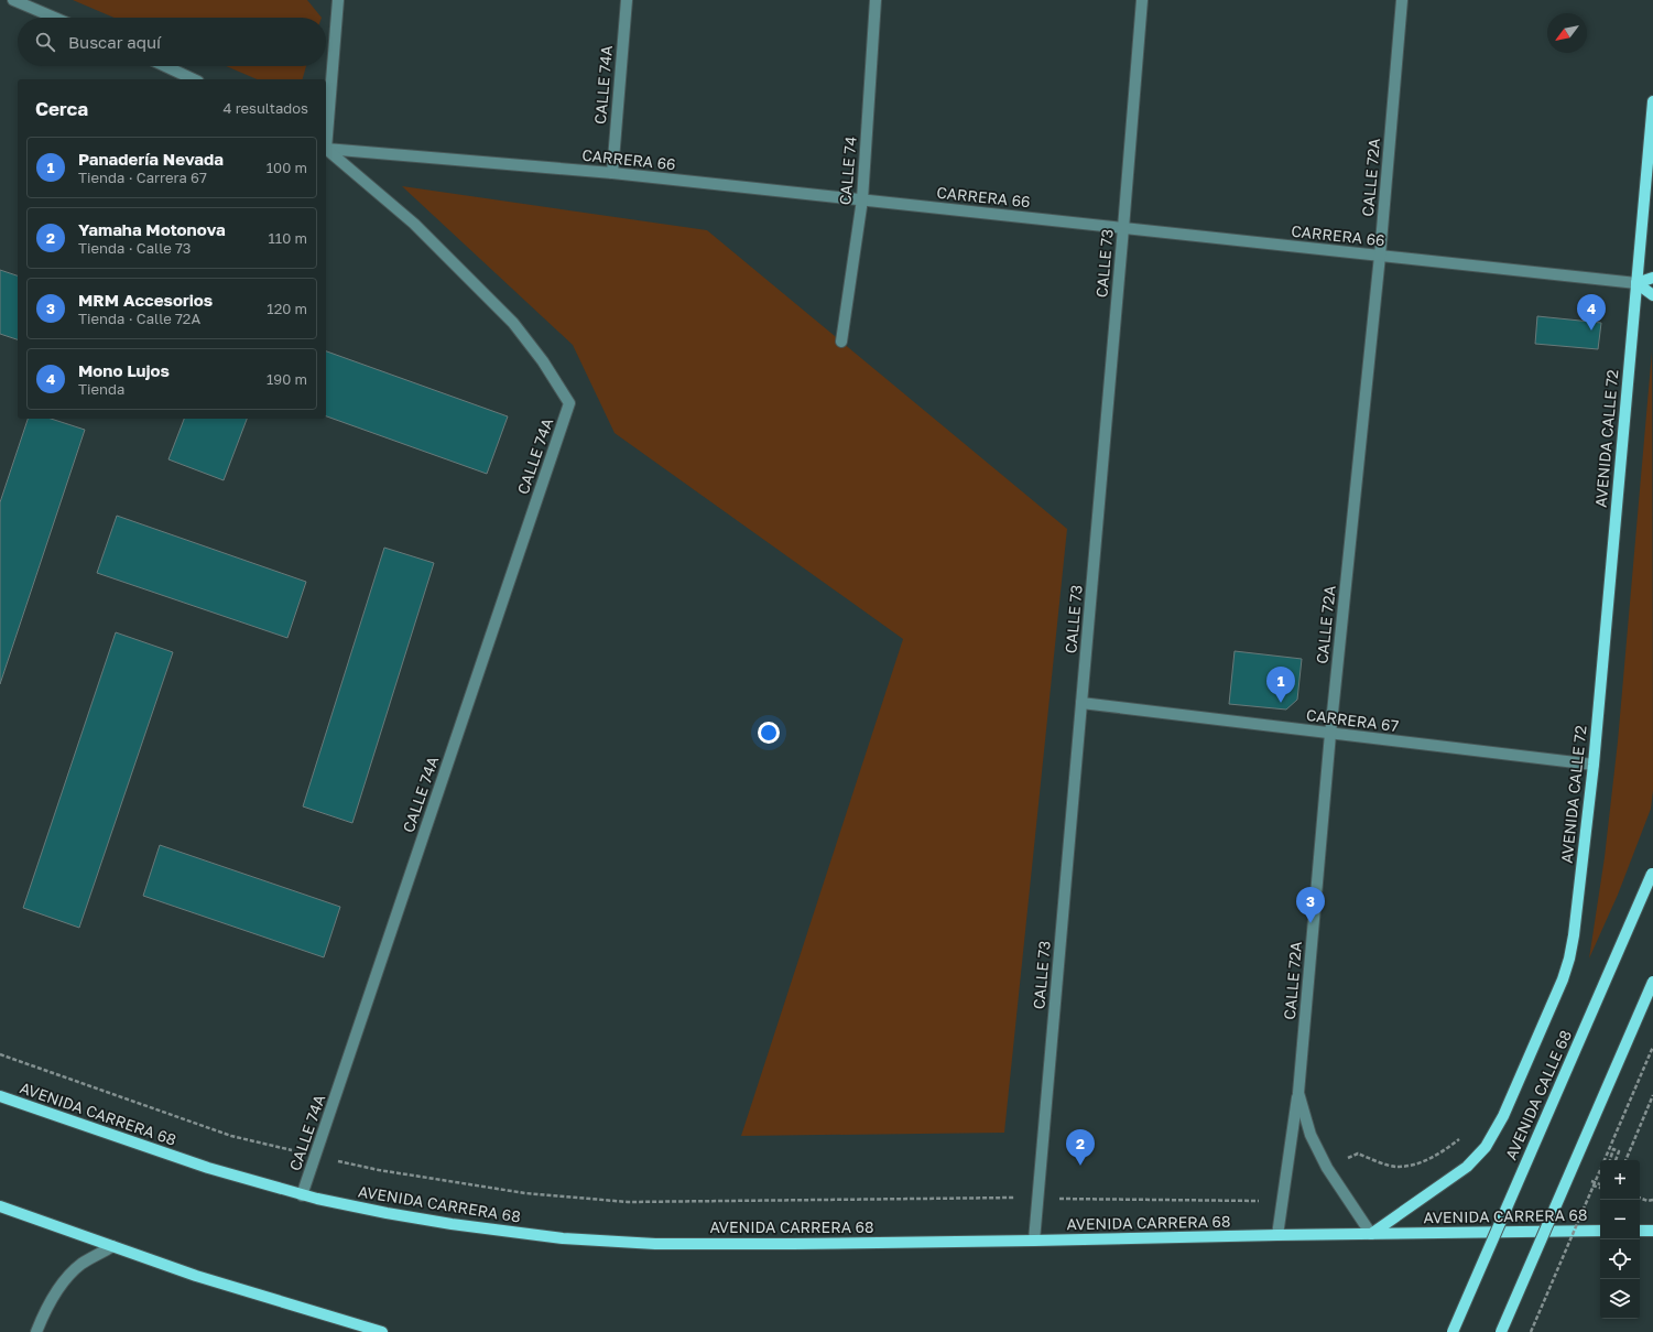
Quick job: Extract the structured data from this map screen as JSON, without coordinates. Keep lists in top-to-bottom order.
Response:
{
  "streets": {
    "main road": ["AVENIDA CALLE 72", "AVENIDA CALLE 68", "AVENIDA CARRERA 68"],
    "street": [
      "CALLE 74A",
      "CARRERA 66",
      "CALLE 74",
      "CALLE 72A",
      "CALLE 73",
      "CARRERA 67"
    ]
  },
  "crossings": [
    ["CALLE 74A", "CARRERA 66"],
    ["CALLE 74A", "AVENIDA CARRERA 68"],
    ["CARRERA 66", "CALLE 74"],
    ["CARRERA 66", "CALLE 72A"],
    ["CARRERA 66", "CALLE 73"],
    ["CARRERA 66", "AVENIDA CALLE 72"],
    ["CALLE 72A", "AVENIDA CALLE 72"],
    ["CALLE 72A", "CARRERA 67"],
    ["CALLE 72A", "AVENIDA CARRERA 68"],
    ["CALLE 73", "CARRERA 67"],
    ["CALLE 73", "AVENIDA CARRERA 68"],
    ["AVENIDA CALLE 72", "CARRERA 67"],
    ["AVENIDA CALLE 72", "AVENIDA CARRERA 68"]
  ],
  "north": "bottom left",
  "page": {
    "search": "Buscar aquí",
    "heading": ["Cerca", "4 resultados"],
    "list": [
      {
        "mark": "1",
        "name": "Panadería Nevada",
        "note": "Tienda · Carrera 67",
        "value": "100 m"
      },
      {
        "mark": "2",
        "name": "Yamaha Motonova",
        "note": "Tienda · Calle 73",
        "value": "110 m"
      },
      {
        "mark": "3",
        "name": "MRM Accesorios",
        "note": "Tienda · Calle 72A",
        "value": "120 m"
      },
      {
        "mark": "4",
        "name": "Mono Lujos",
        "note": "Tienda",
        "value": "190 m"
      }
    ],
    "pins": [
      "4",
      "1",
      "3",
      "2"
    ],
    "map_buttons": ["+", "−"]
  }
}
